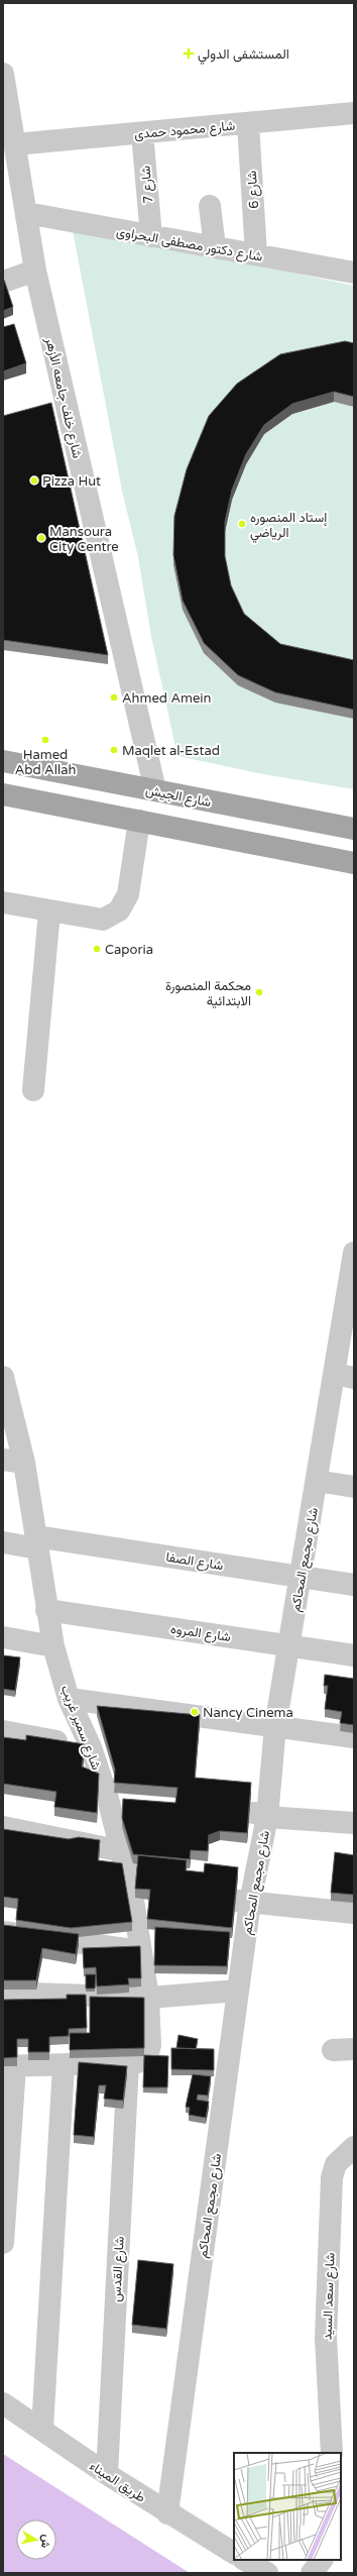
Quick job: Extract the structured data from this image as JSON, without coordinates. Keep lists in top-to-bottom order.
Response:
{
  "streets": {
    "main road": ["شارع الجيش"],
    "street": [
      "شارع محمود حمدى",
      "شارع 7",
      "شارع 6",
      "شارع دكتور مصطفى البحراوى",
      "شارع خلف جامعه الأزهر",
      "شارع مجمع المحاكم",
      "شارع الصفا",
      "شارع المروه",
      "شارع سمير غريب",
      "شارع القدس",
      "شارع سعد السيد",
      "طريق الميناء"
    ]
  },
  "crossings": [
    ["شارع محمود حمدى", "شارع 7"],
    ["شارع محمود حمدى", "شارع 6"],
    ["شارع محمود حمدى", "شارع خلف جامعه الأزهر"],
    ["شارع 7", "شارع دكتور مصطفى البحراوى"],
    ["شارع 6", "شارع دكتور مصطفى البحراوى"],
    ["شارع دكتور مصطفى البحراوى", "شارع خلف جامعه الأزهر"],
    ["شارع خلف جامعه الأزهر", "شارع الجيش"],
    ["شارع مجمع المحاكم", "شارع الصفا"],
    ["شارع مجمع المحاكم", "شارع المروه"],
    ["شارع مجمع المحاكم", "طريق الميناء"],
    ["شارع الصفا", "شارع سمير غريب"],
    ["شارع المروه", "شارع سمير غريب"],
    ["شارع سمير غريب", "شارع القدس"],
    ["شارع القدس", "طريق الميناء"]
  ],
  "places": {
    "health": ["المستشفى الدولي"],
    "other": [
      "Pizza Hut",
      "إستاد المنصوره الرياضي",
      "Mansoura City Centre",
      "Ahmed Amein",
      "Hamed Abd Allah",
      "Maqlet al-Estad",
      "Caporia",
      "محكمة المنصورة الابتدائية",
      "Nancy Cinema"
    ]
  },
  "north": "right"
}
